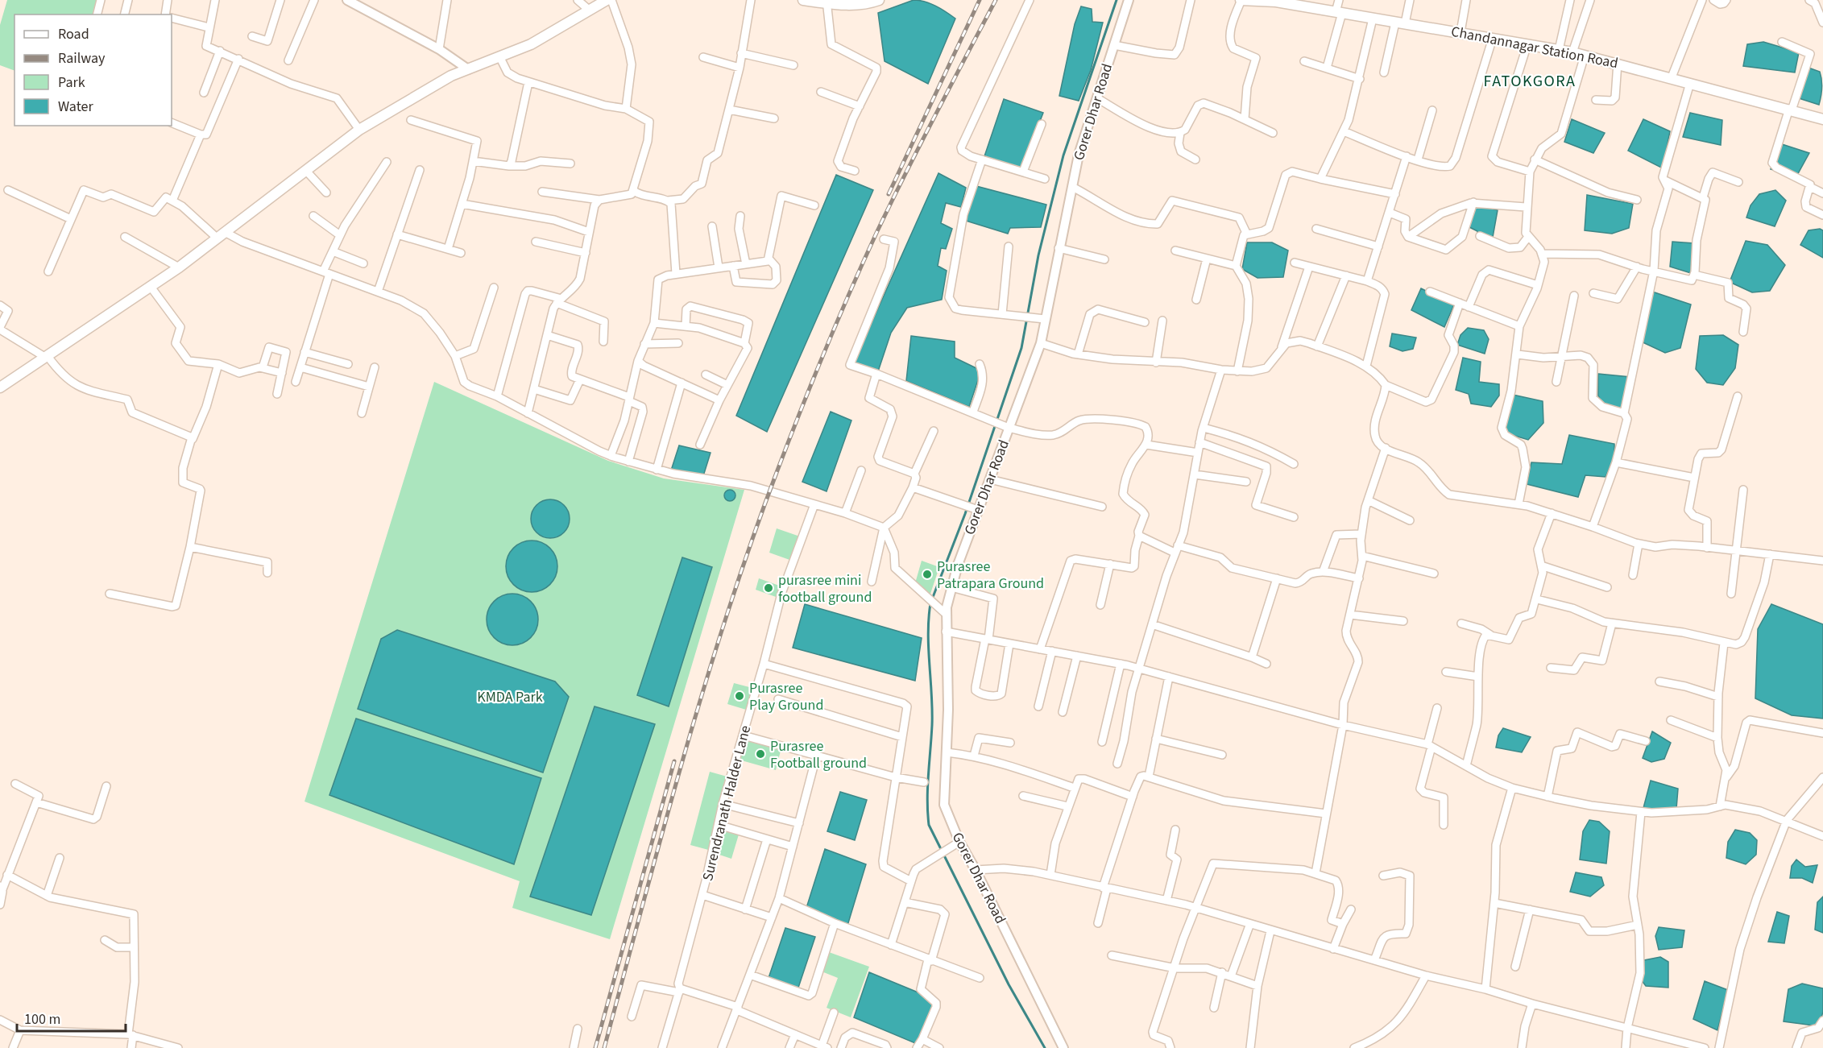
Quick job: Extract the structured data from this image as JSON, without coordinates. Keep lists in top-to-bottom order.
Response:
{
  "streets": {
    "main road": ["Chandannagar Station Road"],
    "street": ["Gorer Dhar Road", "Surendranath Halder Lane"]
  },
  "districts": ["FATOKGORA"],
  "parks": ["KMDA Park"],
  "places": [
    "Purasree Patrapara Ground",
    "purasree mini football ground",
    "Purasree Play Ground",
    "Purasree Football ground"
  ],
  "legend": [
    "Road",
    "Railway",
    "Park",
    "Water"
  ],
  "scale_bar": "100 m"
}
